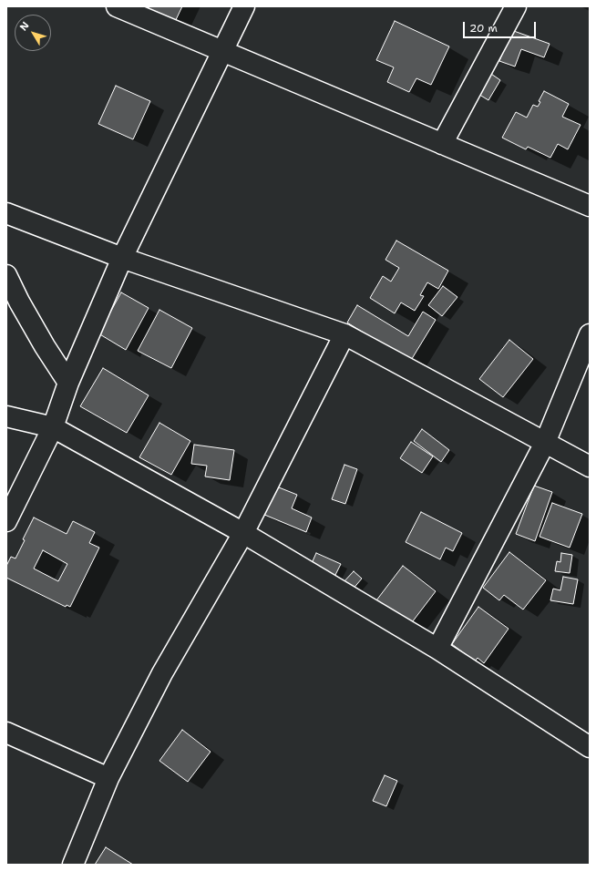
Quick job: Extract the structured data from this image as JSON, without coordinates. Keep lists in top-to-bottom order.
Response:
{
  "scale_bar": "20 m",
  "north": "top left"
}
